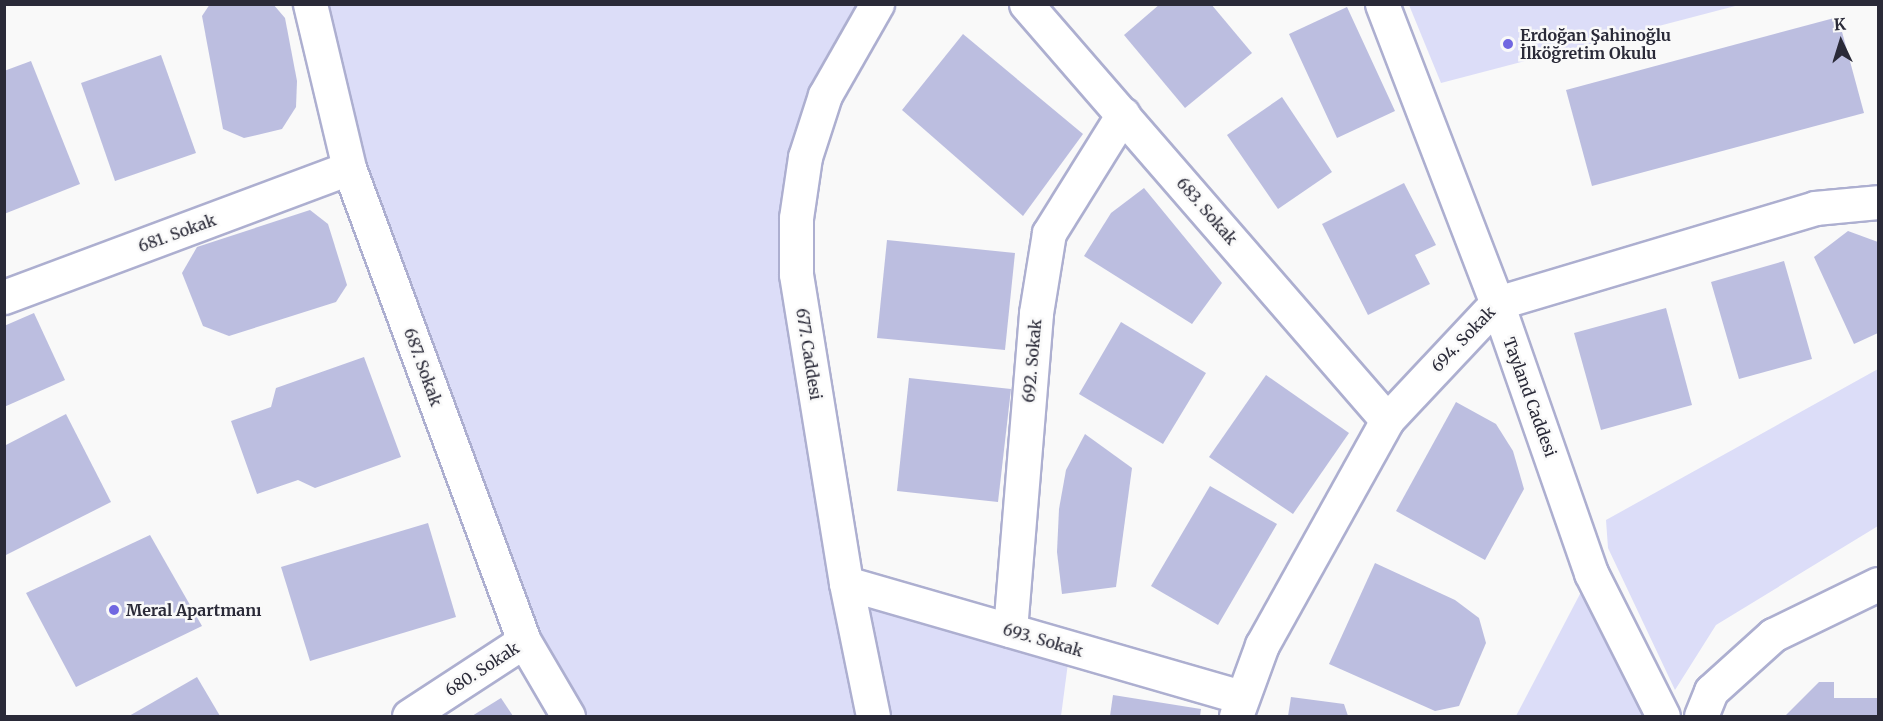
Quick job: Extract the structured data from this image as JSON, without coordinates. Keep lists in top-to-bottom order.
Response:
{
  "streets": {
    "street": [
      "683. Sokak",
      "681. Sokak",
      "694. Sokak",
      "677. Caddesi",
      "692. Sokak",
      "687. Sokak",
      "Tayland Caddesi",
      "693. Sokak",
      "680. Sokak"
    ]
  },
  "crossings": [
    ["683. Sokak", "694. Sokak"],
    ["683. Sokak", "692. Sokak"],
    ["681. Sokak", "687. Sokak"],
    ["694. Sokak", "Tayland Caddesi"],
    ["694. Sokak", "693. Sokak"],
    ["677. Caddesi", "693. Sokak"],
    ["692. Sokak", "693. Sokak"],
    ["687. Sokak", "680. Sokak"]
  ],
  "places": ["Erdoğan Şahinoğlu İlköğretim Okulu", "Meral Apartmanı"],
  "north": "top"
}
